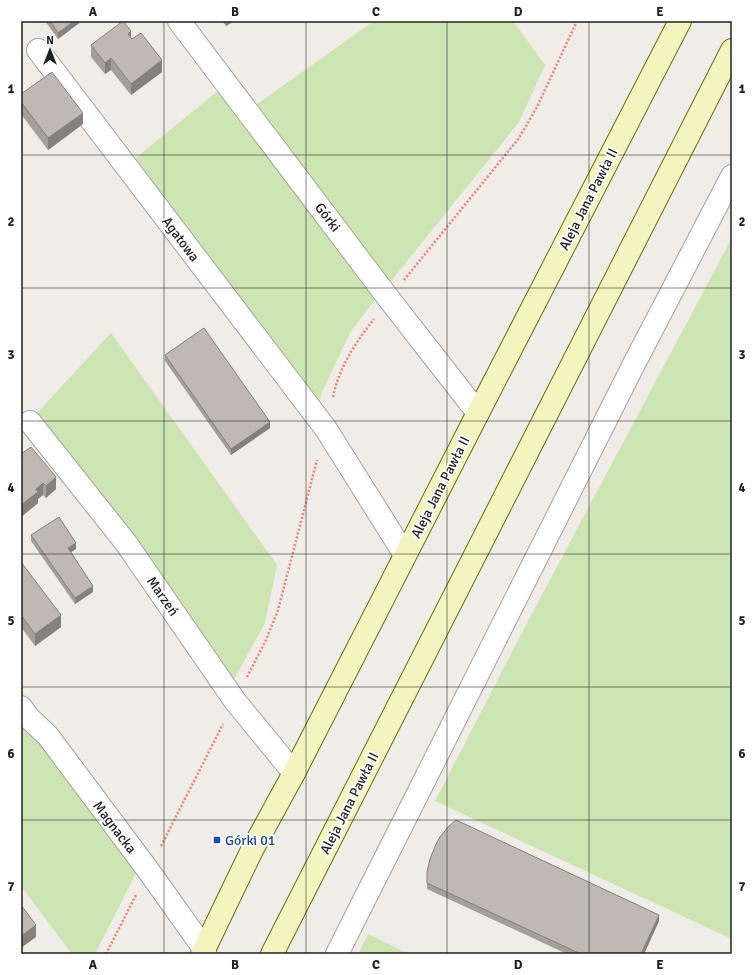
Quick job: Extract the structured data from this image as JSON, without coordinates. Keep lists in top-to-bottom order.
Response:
{
  "streets": {
    "main road": ["Aleja Jana Pawła II"],
    "street": [
      "Górki",
      "Agatowa",
      "Marzeń",
      "Magnacka"
    ]
  },
  "crossings": [
    ["Aleja Jana Pawła II", "Górki"],
    ["Aleja Jana Pawła II", "Agatowa"],
    ["Aleja Jana Pawła II", "Marzeń"],
    ["Aleja Jana Pawła II", "Magnacka"]
  ],
  "places": {
    "transit": ["Górki 01"]
  },
  "north": "top",
  "grid": {
    "columns": [
      "A",
      "B",
      "C",
      "D",
      "E"
    ],
    "rows": [
      "1",
      "2",
      "3",
      "4",
      "5",
      "6",
      "7"
    ]
  }
}
